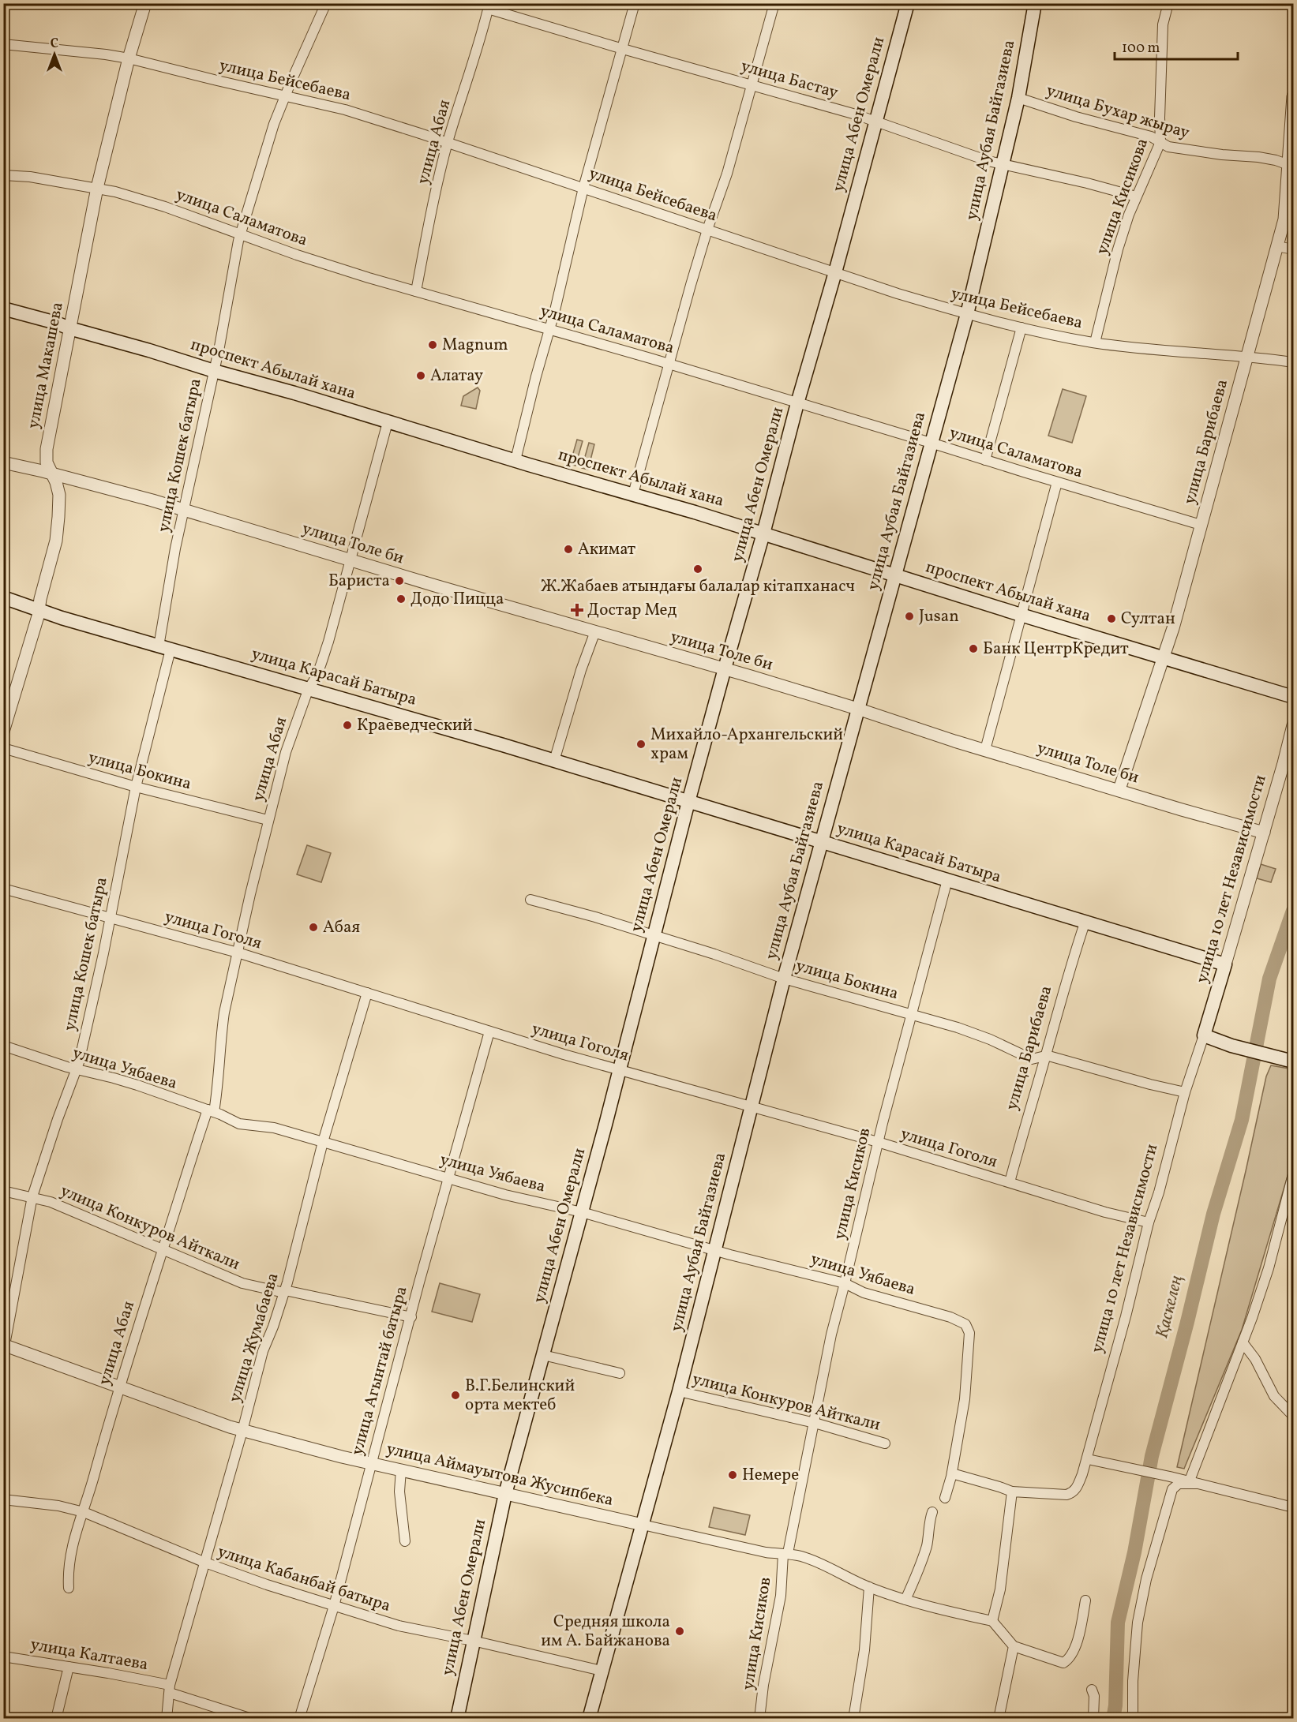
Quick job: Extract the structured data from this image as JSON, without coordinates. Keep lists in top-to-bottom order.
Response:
{
  "streets": {
    "main road": [
      "улица Абен Омерали",
      "улица Аубая Байгазиева",
      "проспект Абылай хана",
      "улица Карасай Батыра",
      "улица 10 лет Независимости"
    ],
    "street": [
      "улица Бастау",
      "улица Бейсебаева",
      "улица Бухар жырау",
      "улица Абая",
      "улица Кисикова",
      "улица Саламатова",
      "улица Макашева",
      "улица Барибаева",
      "улица Кошек батыра",
      "улица Толе би",
      "улица Бокина",
      "улица Гоголя",
      "улица Уябаева",
      "улица Кисиков",
      "улица Конкуров Айткали",
      "улица Жумабаева",
      "улица Агынтай батыра",
      "улица Аймауытова Жусипбека",
      "улица Кабанбай батыра",
      "улица Калтаева"
    ]
  },
  "crossings": [
    ["улица Бастау", "улица Абен Омерали"],
    ["улица Бастау", "улица Аубая Байгазиева"],
    ["улица Бастау", "улица Абая"],
    ["улица Бастау", "улица Кисикова"],
    ["улица Бейсебаева", "улица Абен Омерали"],
    ["улица Бейсебаева", "улица Аубая Байгазиева"],
    ["улица Бейсебаева", "улица Абая"],
    ["улица Бейсебаева", "улица Кисикова"],
    ["улица Бейсебаева", "улица Макашева"],
    ["улица Бейсебаева", "улица Барибаева"],
    ["улица Бейсебаева", "улица Кошек батыра"],
    ["улица Бухар жырау", "улица Аубая Байгазиева"],
    ["улица Бухар жырау", "улица Кисикова"],
    ["улица Бухар жырау", "улица Барибаева"],
    ["улица Абен Омерали", "улица Саламатова"],
    ["улица Абен Омерали", "проспект Абылай хана"],
    ["улица Абен Омерали", "улица Толе би"],
    ["улица Абен Омерали", "улица Карасай Батыра"],
    ["улица Абен Омерали", "улица Бокина"],
    ["улица Абен Омерали", "улица Гоголя"],
    ["улица Абен Омерали", "улица Уябаева"],
    ["улица Абен Омерали", "улица Аймауытова Жусипбека"],
    ["улица Абен Омерали", "улица Кабанбай батыра"],
    ["улица Аубая Байгазиева", "улица Саламатова"],
    ["улица Аубая Байгазиева", "проспект Абылай хана"],
    ["улица Аубая Байгазиева", "улица Толе би"],
    ["улица Аубая Байгазиева", "улица Карасай Батыра"],
    ["улица Аубая Байгазиева", "улица Бокина"],
    ["улица Аубая Байгазиева", "улица Гоголя"],
    ["улица Аубая Байгазиева", "улица Уябаева"],
    ["улица Аубая Байгазиева", "улица Конкуров Айткали"],
    ["улица Аубая Байгазиева", "улица Аймауытова Жусипбека"],
    ["улица Аубая Байгазиева", "улица Кабанбай батыра"],
    ["улица Абая", "улица Саламатова"],
    ["улица Абая", "проспект Абылай хана"],
    ["улица Абая", "улица Толе би"],
    ["улица Абая", "улица Карасай Батыра"],
    ["улица Абая", "улица Бокина"],
    ["улица Абая", "улица Гоголя"],
    ["улица Абая", "улица Уябаева"],
    ["улица Абая", "улица Конкуров Айткали"],
    ["улица Абая", "улица Аймауытова Жусипбека"],
    ["улица Абая", "улица Кабанбай батыра"],
    ["улица Саламатова", "улица Макашева"],
    ["улица Саламатова", "улица Барибаева"],
    ["улица Саламатова", "улица Кошек батыра"],
    ["улица Макашева", "проспект Абылай хана"],
    ["улица Макашева", "улица Толе би"],
    ["улица Макашева", "улица Карасай Батыра"],
    ["проспект Абылай хана", "улица Барибаева"],
    ["проспект Абылай хана", "улица Кошек батыра"],
    ["улица Барибаева", "улица Толе би"],
    ["улица Барибаева", "улица Карасай Батыра"],
    ["улица Барибаева", "улица Бокина"],
    ["улица Барибаева", "улица Гоголя"],
    ["улица Кошек батыра", "улица Толе би"],
    ["улица Кошек батыра", "улица Карасай Батыра"],
    ["улица Кошек батыра", "улица Бокина"],
    ["улица Кошек батыра", "улица Гоголя"],
    ["улица Кошек батыра", "улица Уябаева"],
    ["улица Кошек батыра", "улица Конкуров Айткали"],
    ["улица Кошек батыра", "улица Аймауытова Жусипбека"],
    ["улица Толе би", "улица 10 лет Независимости"],
    ["улица Карасай Батыра", "улица 10 лет Независимости"],
    ["улица Карасай Батыра", "улица Кисиков"],
    ["улица Бокина", "улица 10 лет Независимости"],
    ["улица Бокина", "улица Кисиков"],
    ["улица 10 лет Независимости", "улица Гоголя"],
    ["улица Гоголя", "улица Кисиков"],
    ["улица Гоголя", "улица Жумабаева"],
    ["улица Гоголя", "улица Агынтай батыра"],
    ["улица Уябаева", "улица Кисиков"],
    ["улица Уябаева", "улица Жумабаева"],
    ["улица Уябаева", "улица Агынтай батыра"],
    ["улица Кисиков", "улица Конкуров Айткали"],
    ["улица Кисиков", "улица Аймауытова Жусипбека"],
    ["улица Конкуров Айткали", "улица Жумабаева"],
    ["улица Конкуров Айткали", "улица Агынтай батыра"],
    ["улица Жумабаева", "улица Аймауытова Жусипбека"],
    ["улица Жумабаева", "улица Кабанбай батыра"],
    ["улица Жумабаева", "улица Калтаева"],
    ["улица Агынтай батыра", "улица Аймауытова Жусипбека"],
    ["улица Агынтай батыра", "улица Кабанбай батыра"]
  ],
  "water": ["Қаскелең"],
  "places": {
    "other": [
      "Magnum",
      "Алатау",
      "Акимат",
      "Ж.Жабаев атындағы балалар кітапханасч",
      "Бариста",
      "Додо Пицца",
      "Jusan",
      "Султан",
      "Банк ЦентрКредит",
      "Краеведческий",
      "Михайло-Архангельский храм",
      "Абая",
      "В.Г.Белинский орта мектеб",
      "Немере",
      "Средняя школа им А. Байжанова"
    ],
    "health": ["Достар Мед"]
  },
  "scale_bar": "100 m",
  "north": "top"
}
